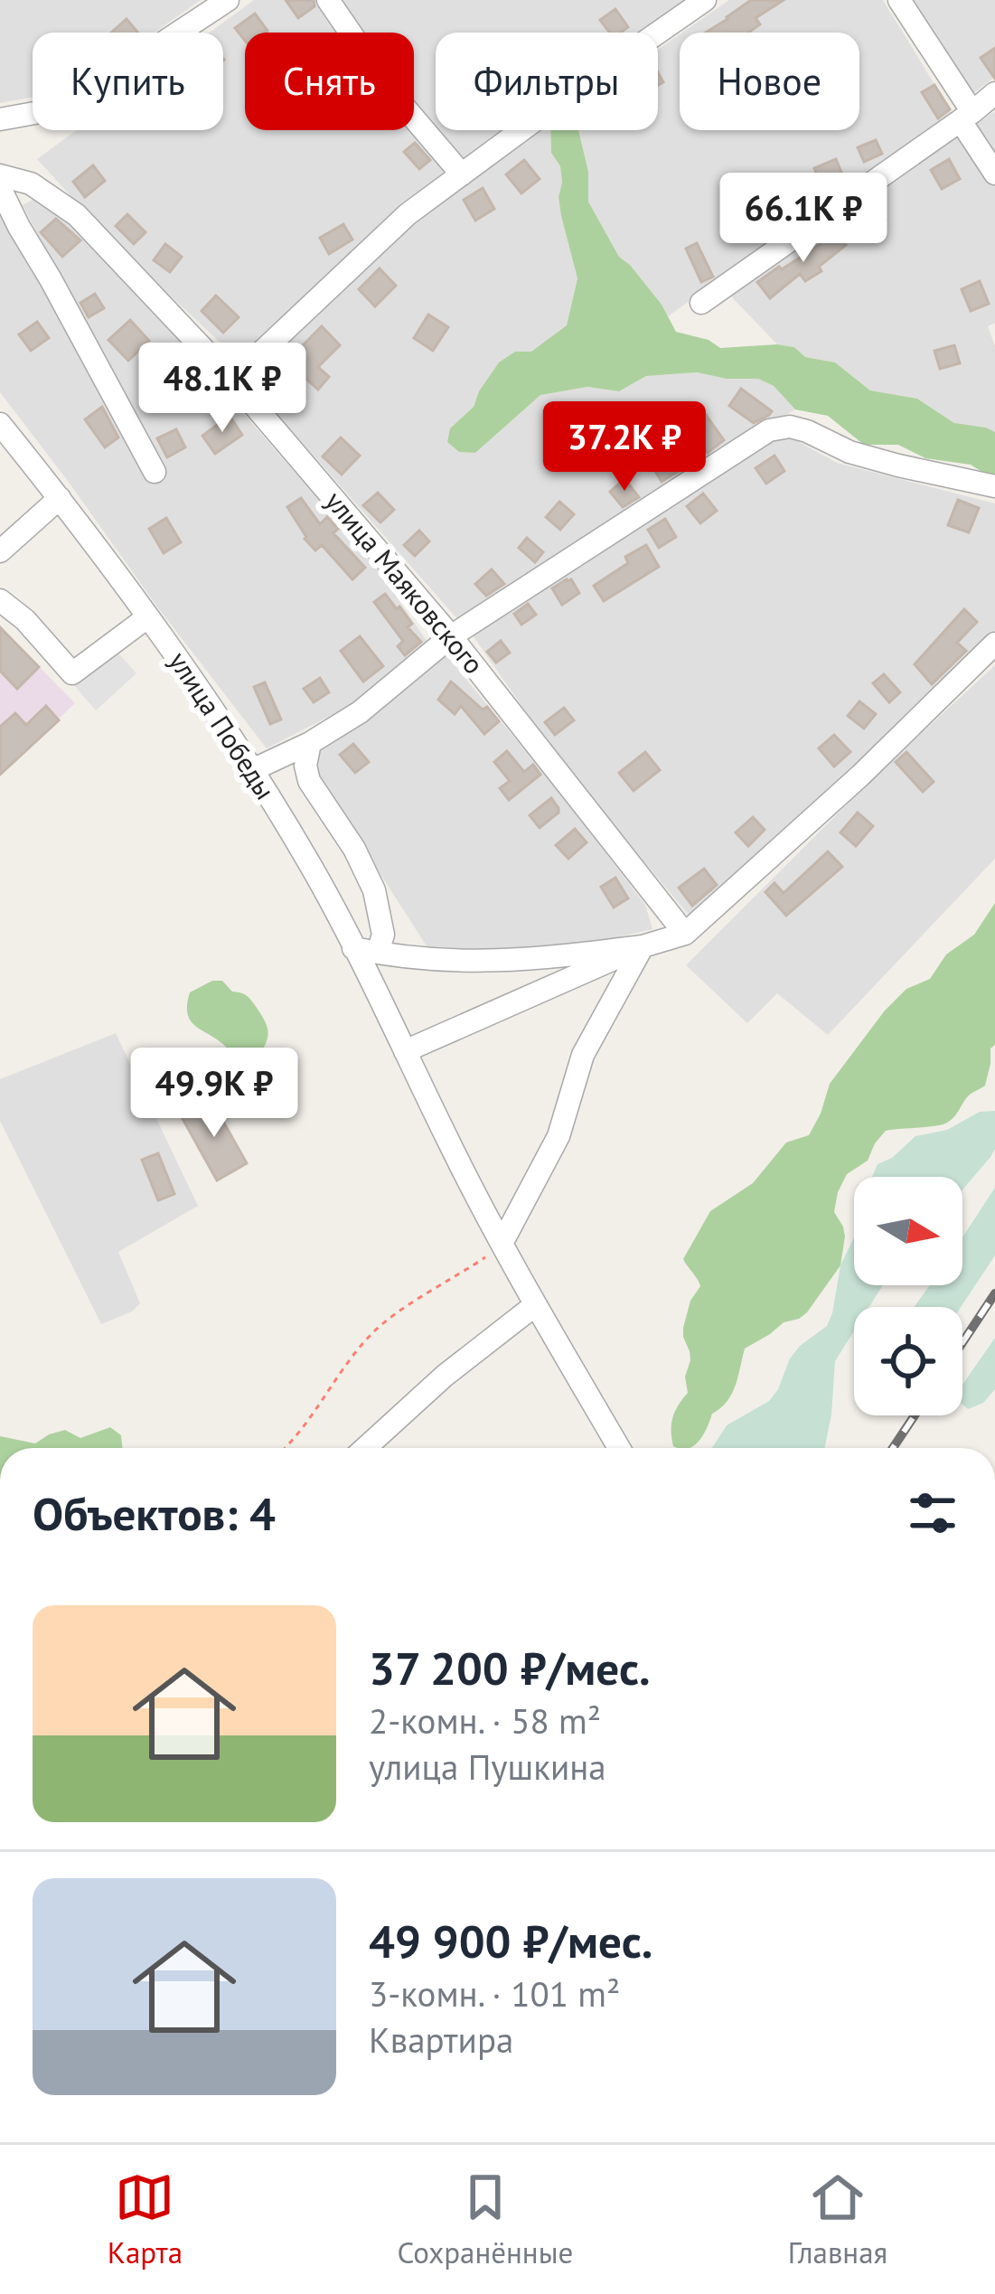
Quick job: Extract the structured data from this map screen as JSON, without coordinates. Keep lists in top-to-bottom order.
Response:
{
  "streets": {
    "street": ["улица Маяковского", "улица Победы"]
  },
  "north": "right",
  "page": {
    "chip": [
      "Купить",
      "Снять",
      "Фильтры",
      "Новое"
    ],
    "price": [
      "66.1K ₽",
      "48.1K ₽",
      "37.2K ₽",
      "49.9K ₽"
    ],
    "heading": "Объектов: 4",
    "list": [
      {
        "name": "37 200 ₽/мес.",
        "note": "2-комн. · 58 m² · улица Пушкина"
      },
      {
        "name": "49 900 ₽/мес.",
        "note": "3-комн. · 101 m² · Квартира"
      }
    ],
    "tabs": ["Карта", "Сохранённые", "Главная"]
  }
}
